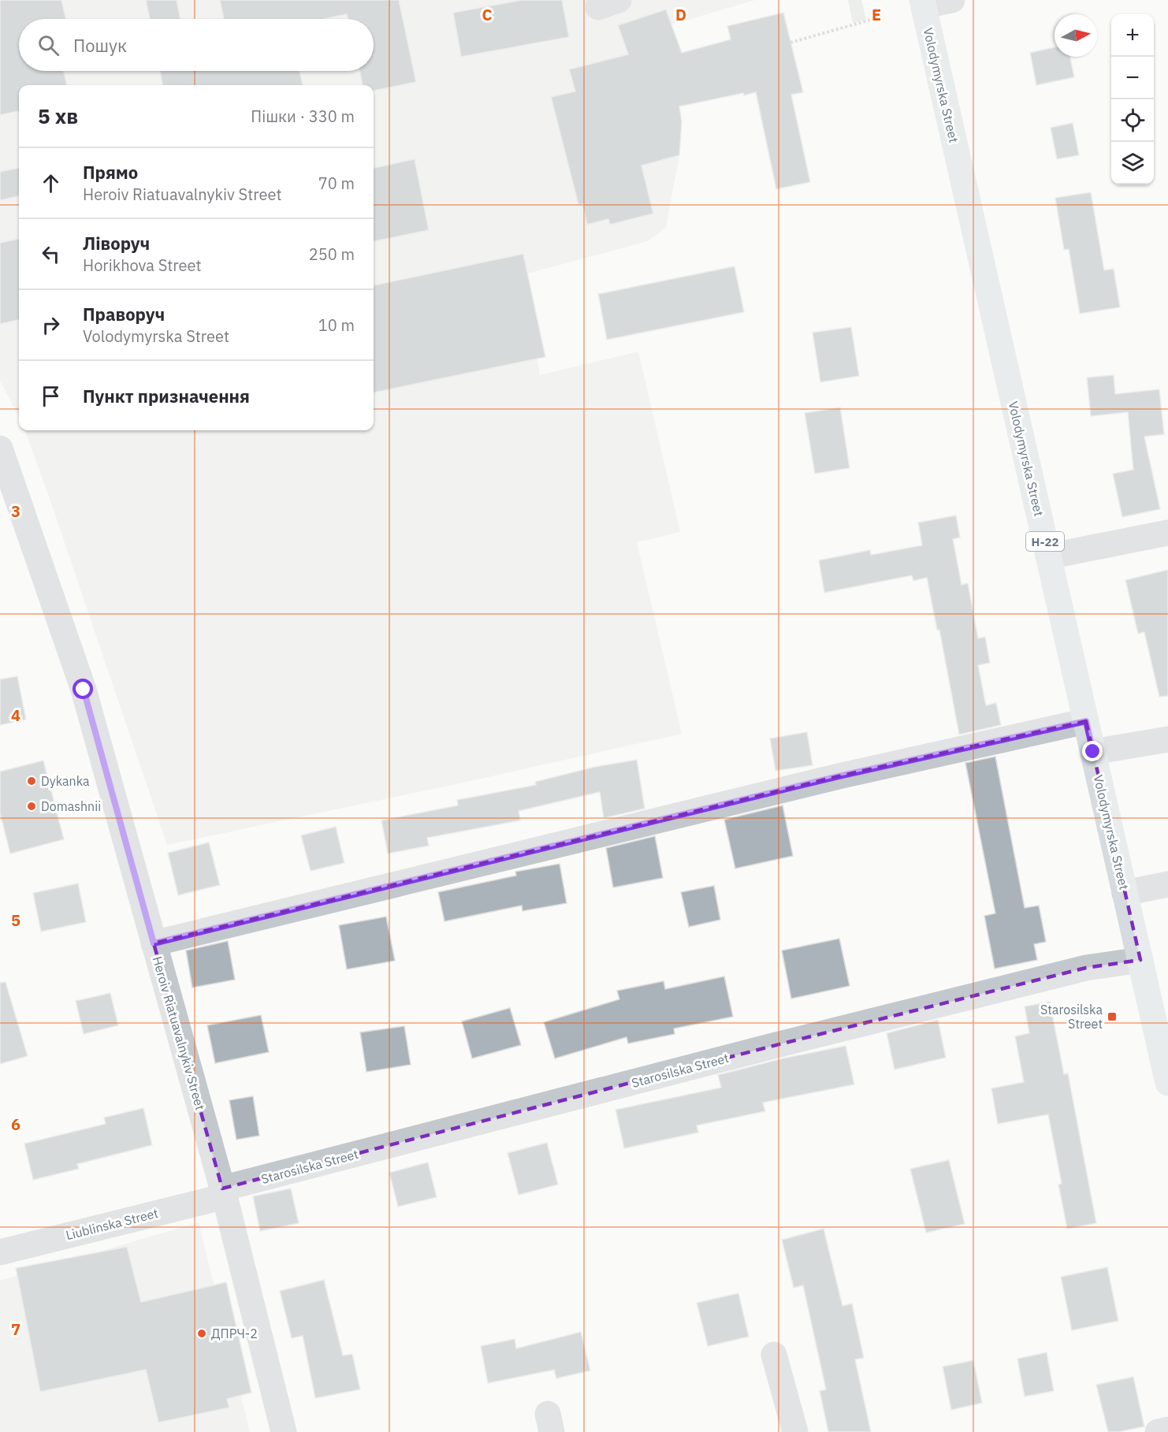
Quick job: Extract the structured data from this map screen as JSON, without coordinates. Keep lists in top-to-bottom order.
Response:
{
  "streets": {
    "main road": ["Volodymyrska Street", "Н-22"],
    "street": ["Heroiv Riatuavalnykiv Street", "Starosilska Street", "Liublinska Street"]
  },
  "crossings": [
    ["Volodymyrska Street", "Starosilska Street"],
    ["Heroiv Riatuavalnykiv Street", "Starosilska Street"],
    ["Heroiv Riatuavalnykiv Street", "Liublinska Street"],
    ["Starosilska Street", "Liublinska Street"]
  ],
  "places": {
    "other": ["Dykanka", "Domashnii", "ДПРЧ-2"],
    "transit": ["Starosilska Street"]
  },
  "north": "right",
  "page": {
    "map_buttons": ["+", "−"],
    "search": "Пошук",
    "heading": ["5 хв", "Пішки · 330 m"],
    "list": [
      ["Прямо", "Heroiv Riatuavalnykiv Street", "70 m"],
      ["Ліворуч", "Horikhova Street", "250 m"],
      ["Праворуч", "Volodymyrska Street", "10 m"],
      "Пункт призначення"
    ]
  },
  "grid": {
    "columns": ["C", "D", "E"],
    "rows": [
      "3",
      "4",
      "5",
      "6",
      "7"
    ]
  }
}
